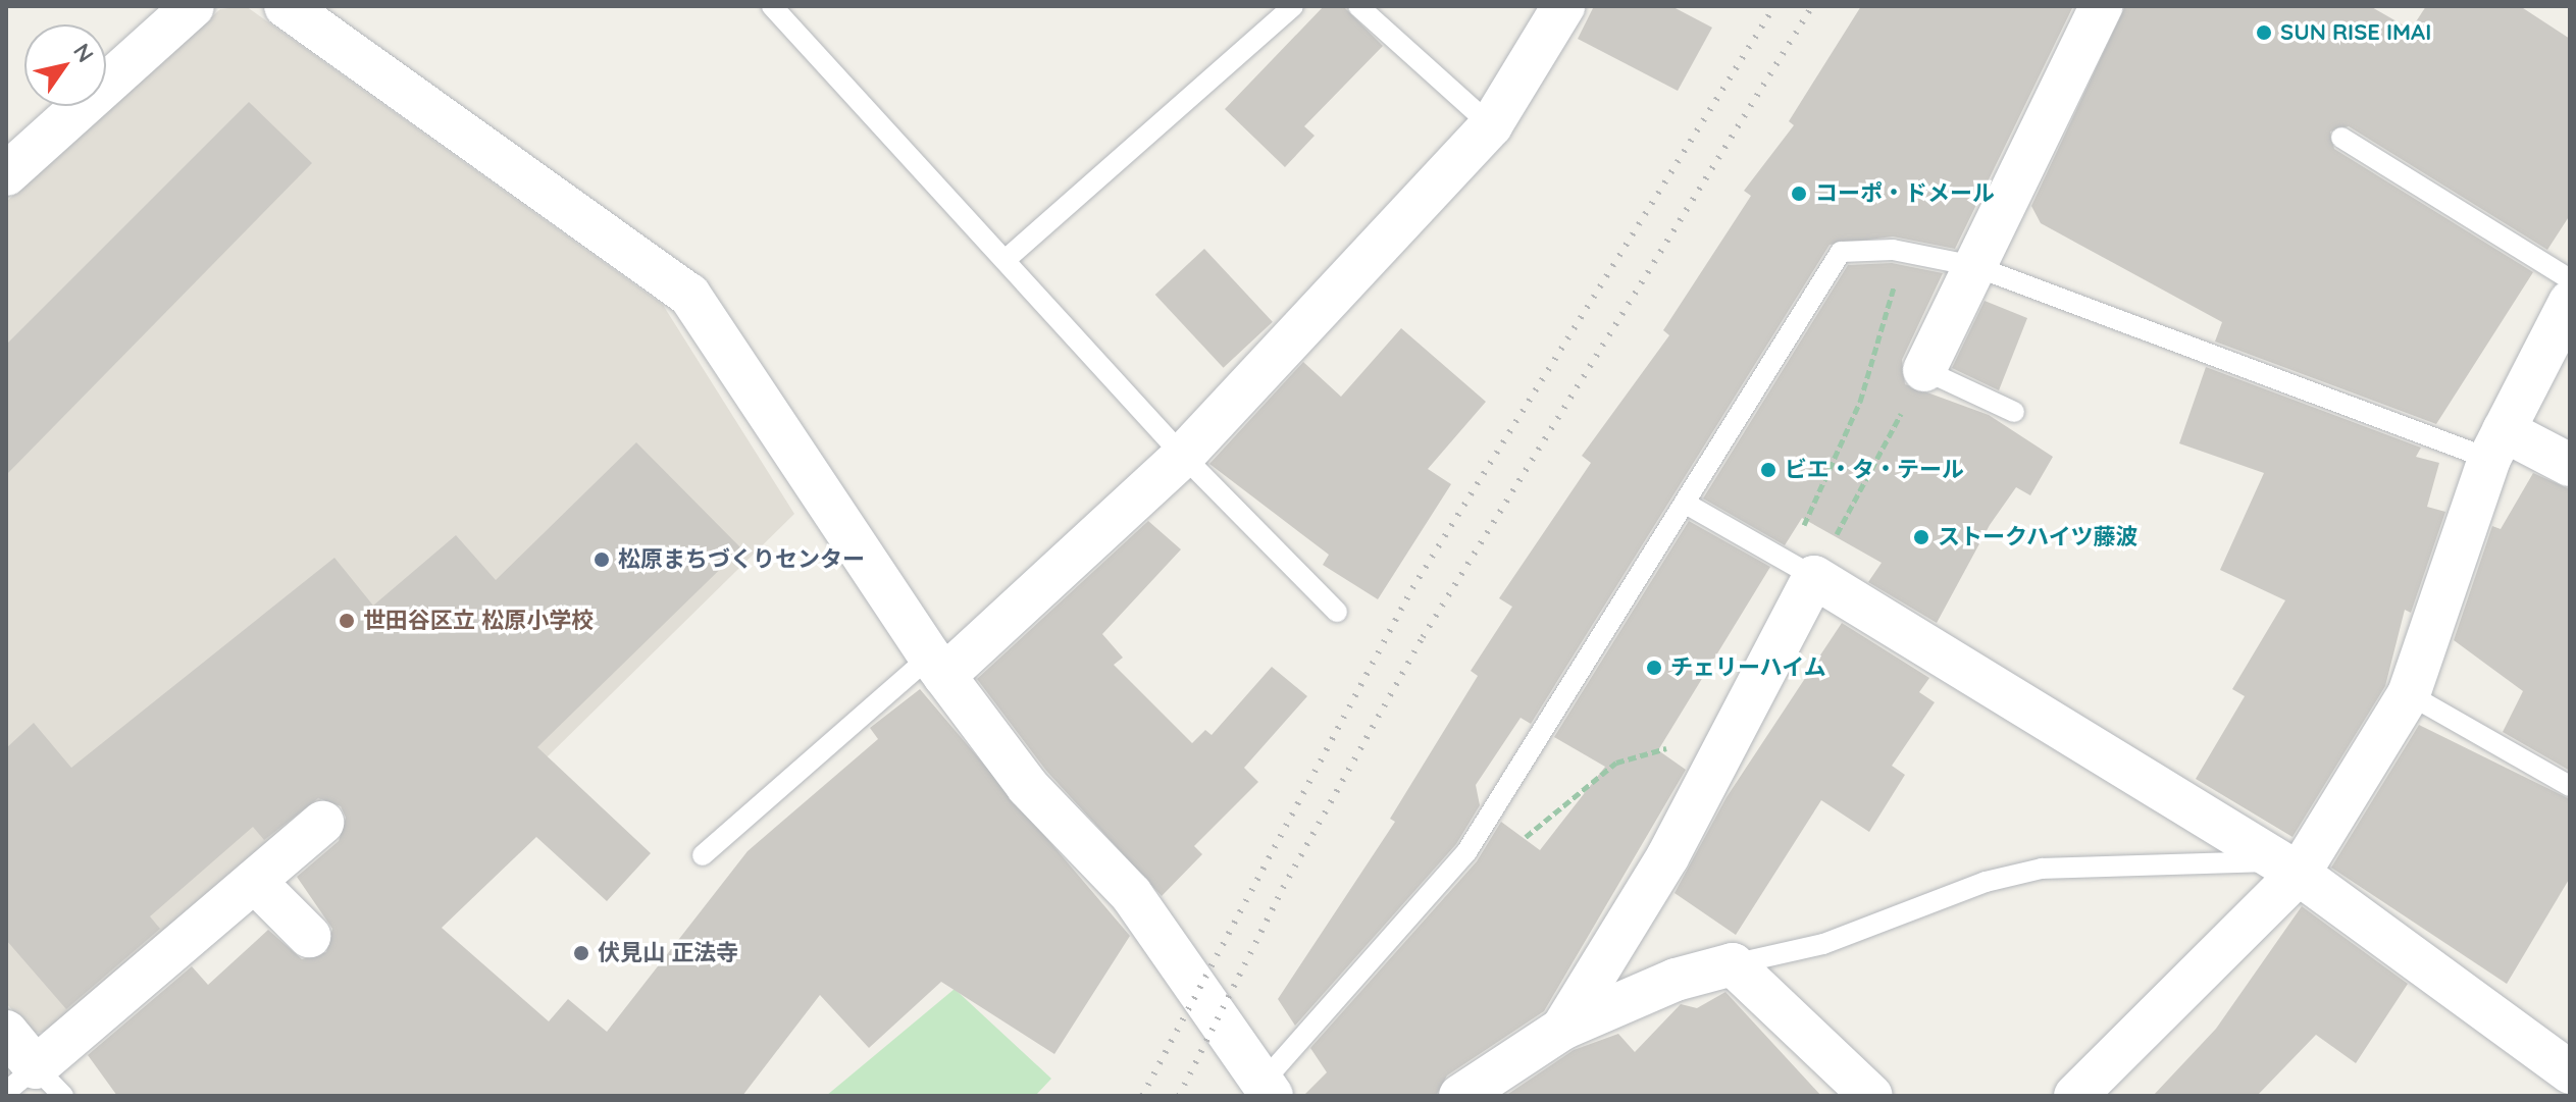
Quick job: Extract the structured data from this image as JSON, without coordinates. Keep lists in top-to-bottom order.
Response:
{
  "places": [
    "SUN RISE IMAI",
    "コーポ・ドメール",
    "ビエ・タ・テール",
    "ストークハイツ藤波",
    "松原まちづくりセンター",
    "世田谷区立 松原小学校",
    "チェリーハイム",
    "伏見山 正法寺"
  ],
  "north": "top right"
}
